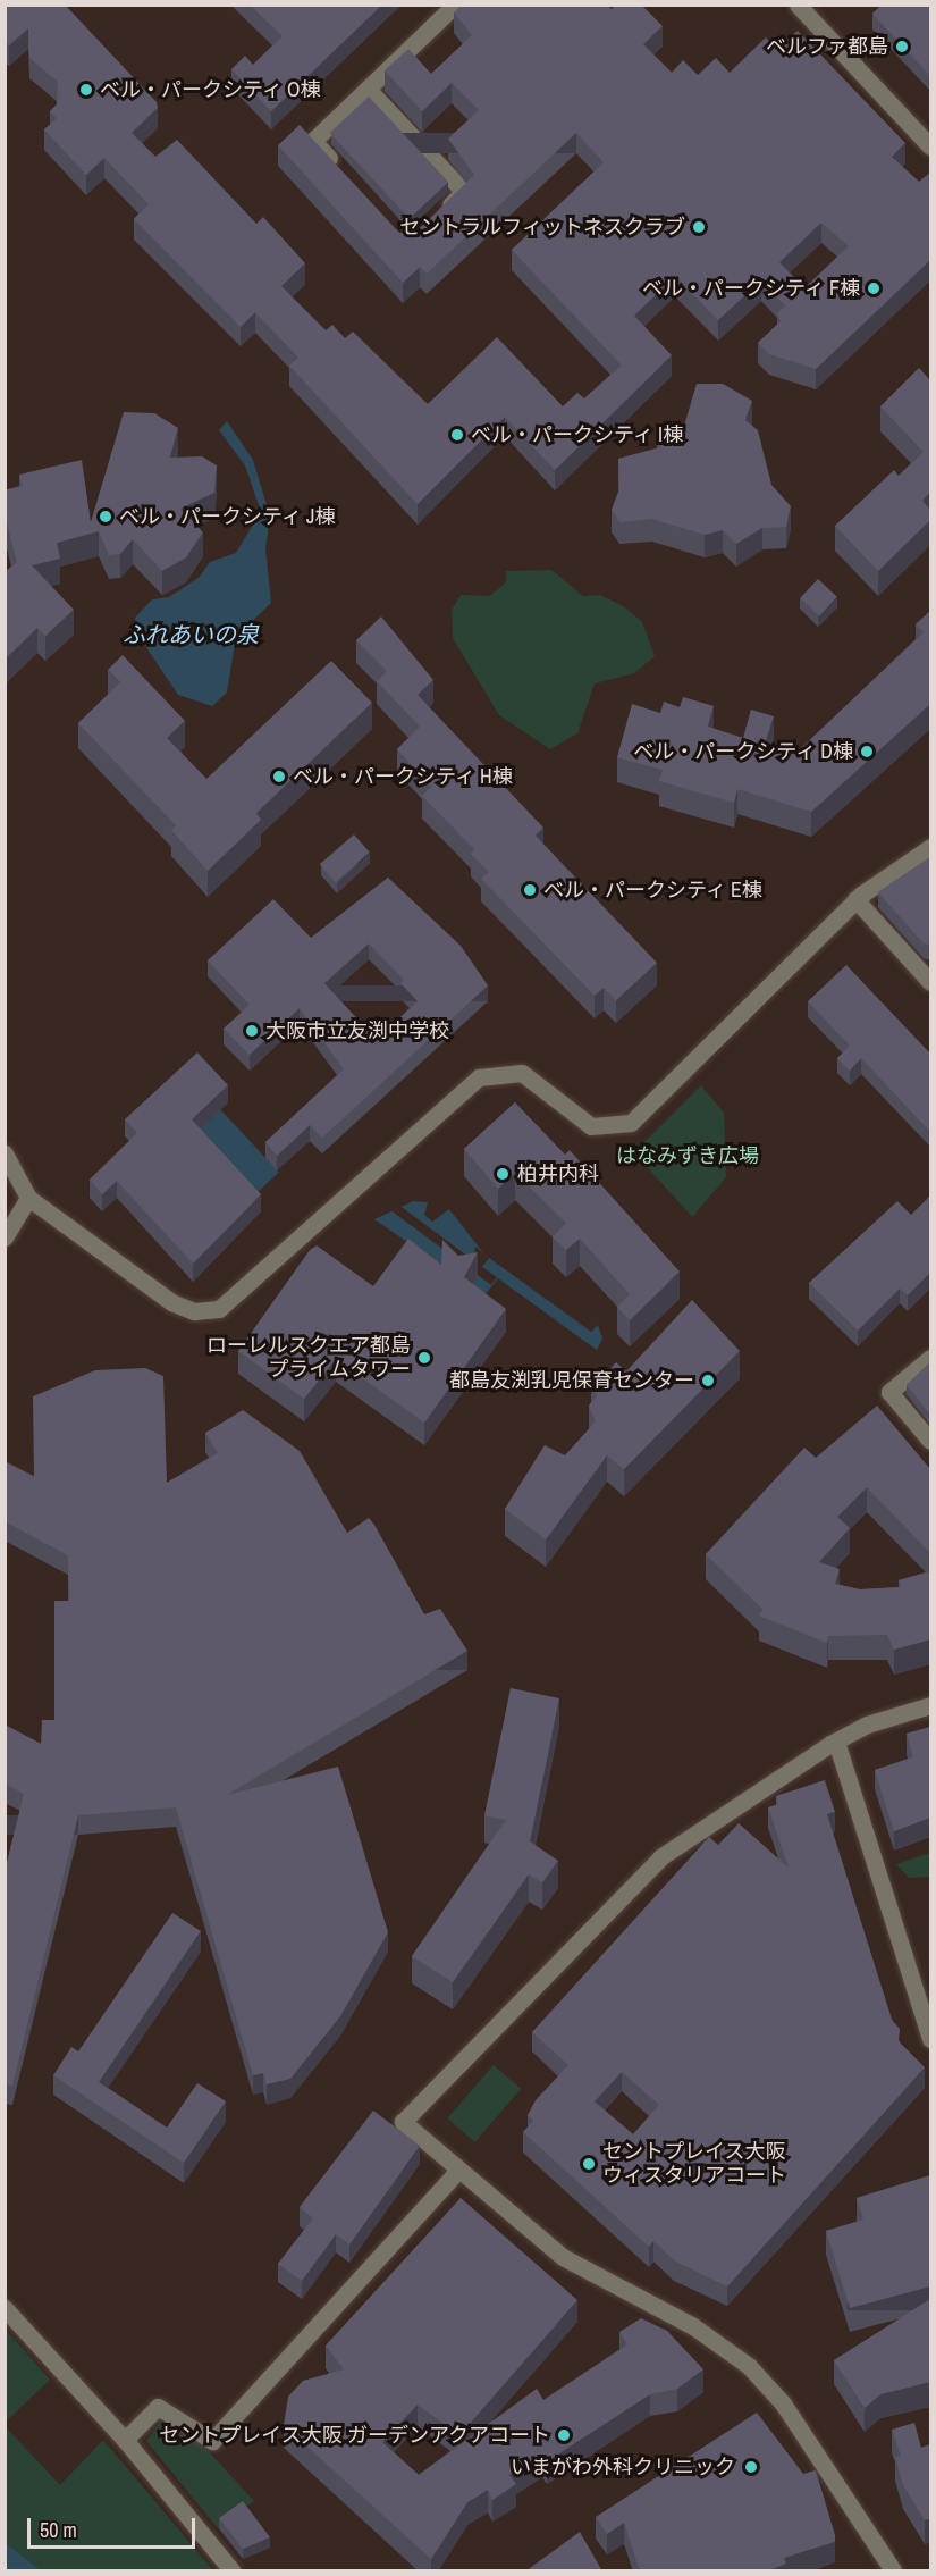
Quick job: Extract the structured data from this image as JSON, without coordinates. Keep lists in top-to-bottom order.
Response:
{
  "water": ["ふれあいの泉"],
  "parks": ["はなみずき広場"],
  "places": [
    "ベルファ都島",
    "ベル・パークシティ O棟",
    "セントラルフィットネスクラブ",
    "ベル・パークシティ F棟",
    "ベル・パークシティ I棟",
    "ベル・パークシティ J棟",
    "ベル・パークシティ D棟",
    "ベル・パークシティ H棟",
    "ベル・パークシティ E棟",
    "大阪市立友渕中学校",
    "柏井内科",
    "ローレルスクエア都島 プライムタワー",
    "都島友渕乳児保育センター",
    "セントプレイス大阪 ウィスタリアコート",
    "セントプレイス大阪 ガーデンアクアコート",
    "いまがわ外科クリニック"
  ],
  "scale_bar": "50 m"
}
